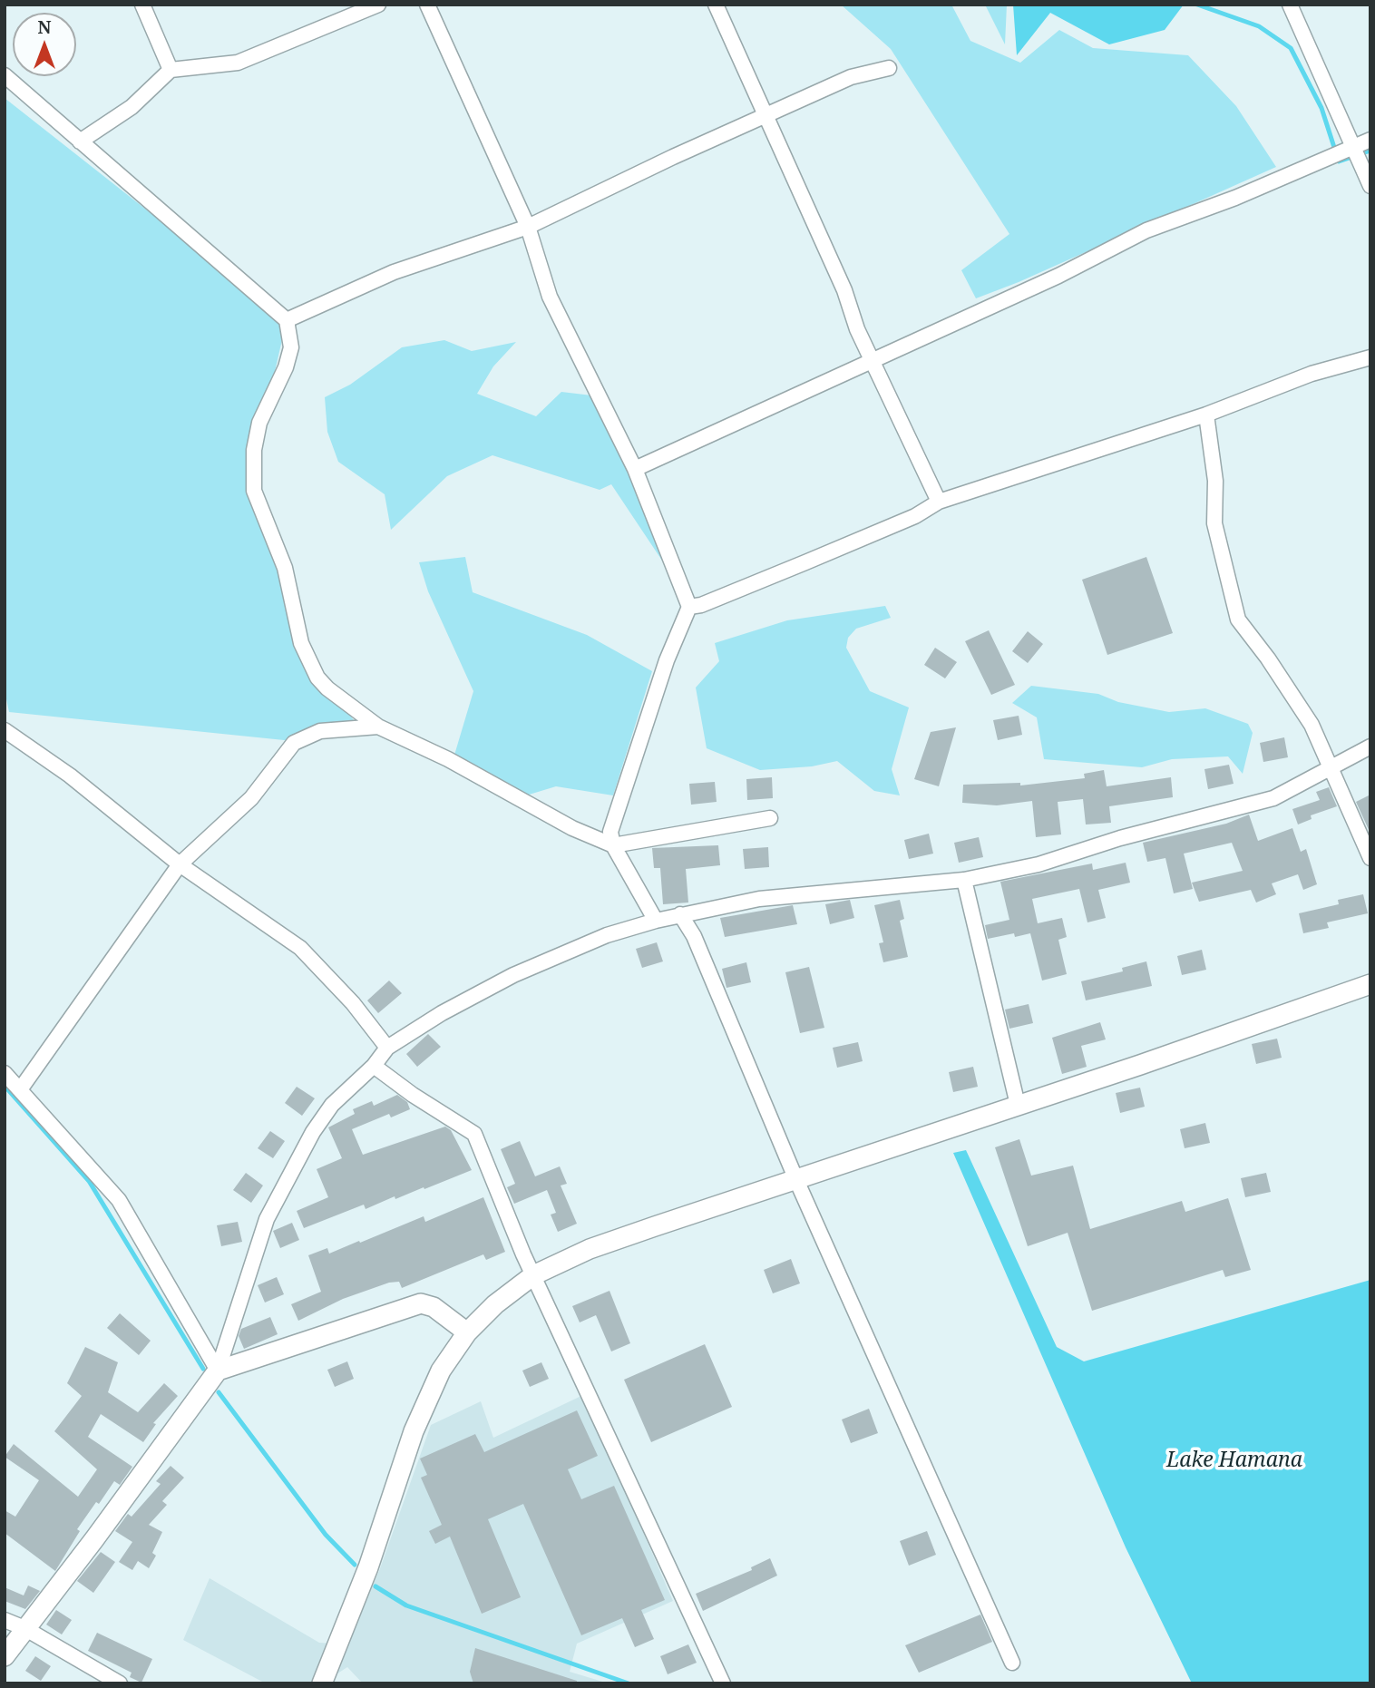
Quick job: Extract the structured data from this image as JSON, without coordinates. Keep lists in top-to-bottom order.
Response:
{
  "water": ["Lake Hamana"],
  "north": "top"
}
